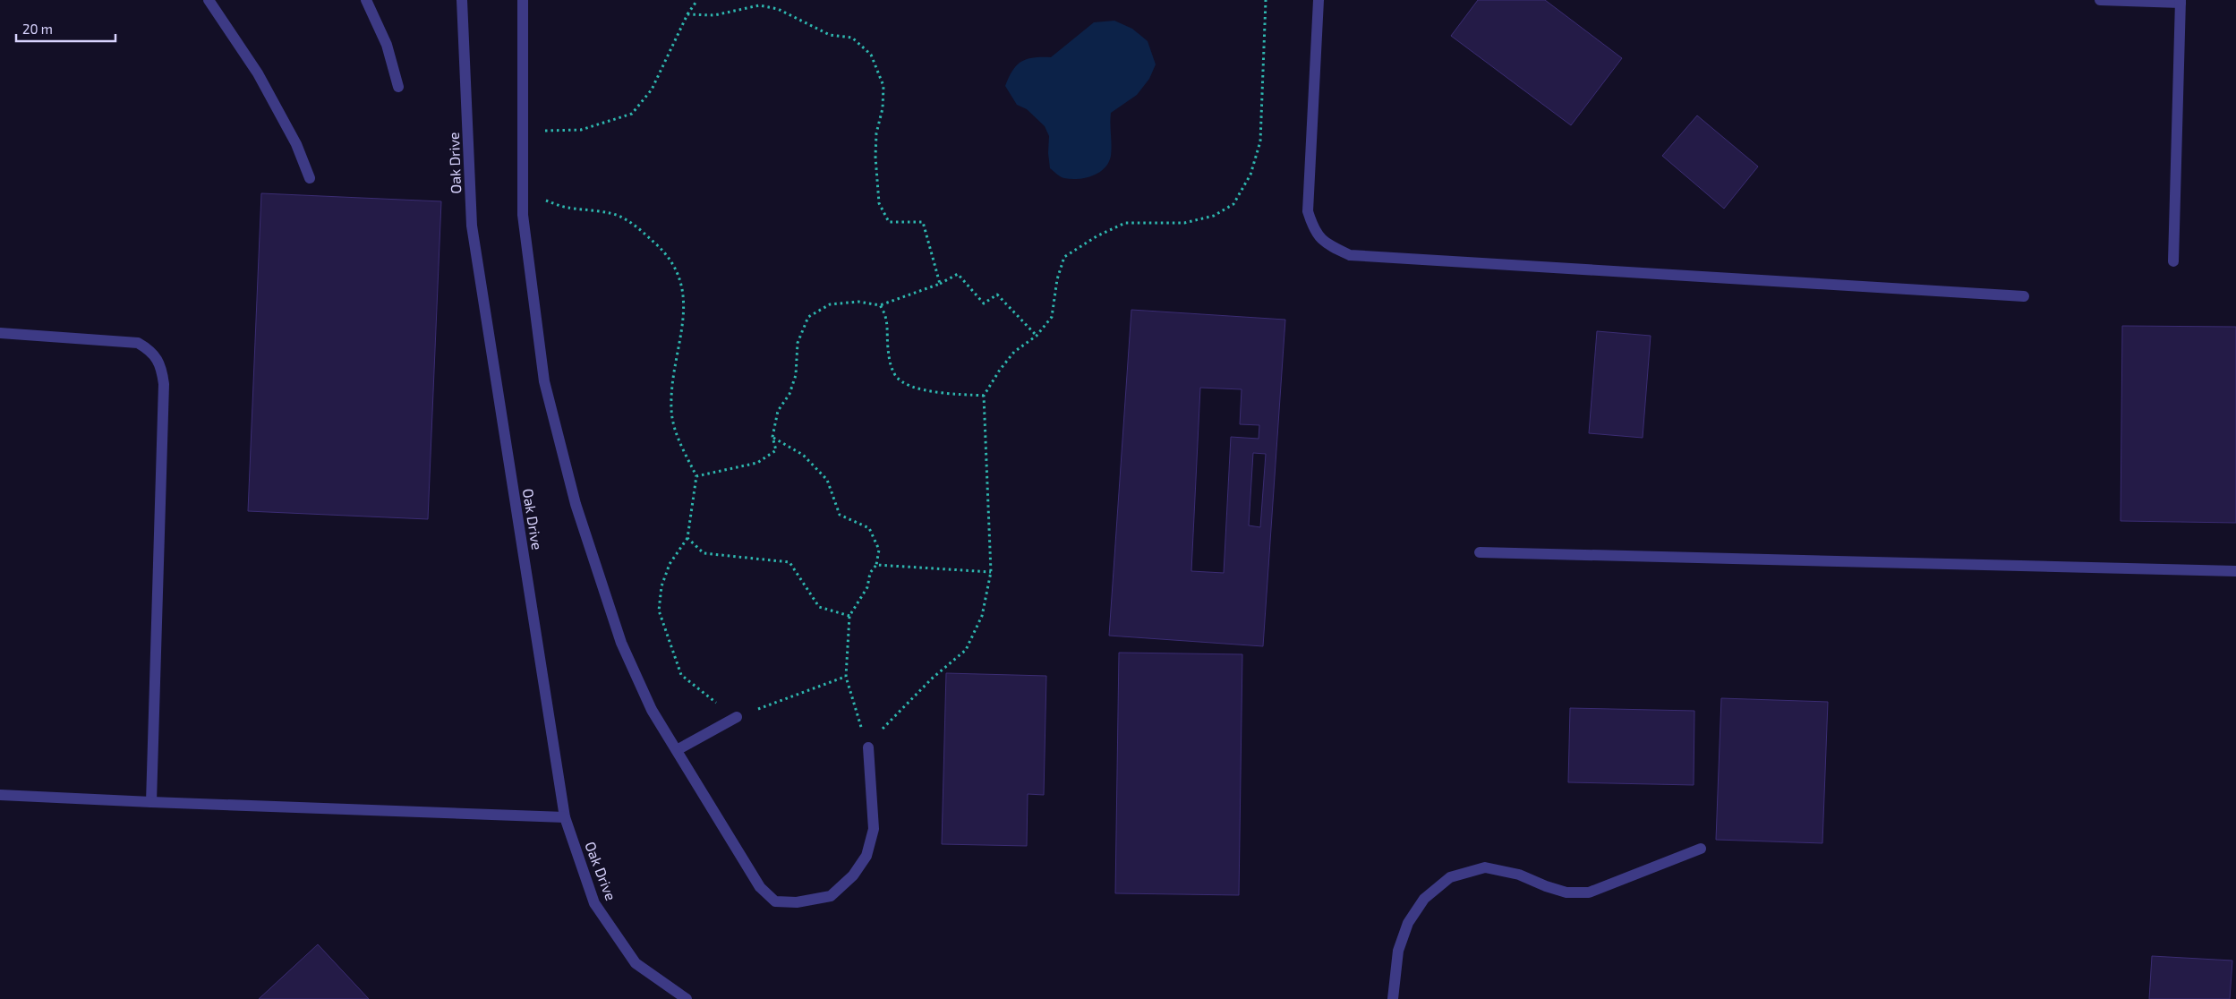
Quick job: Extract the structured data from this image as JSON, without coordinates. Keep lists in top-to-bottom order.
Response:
{
  "streets": {
    "street": ["Oak Drive"]
  },
  "scale_bar": "20 m"
}
